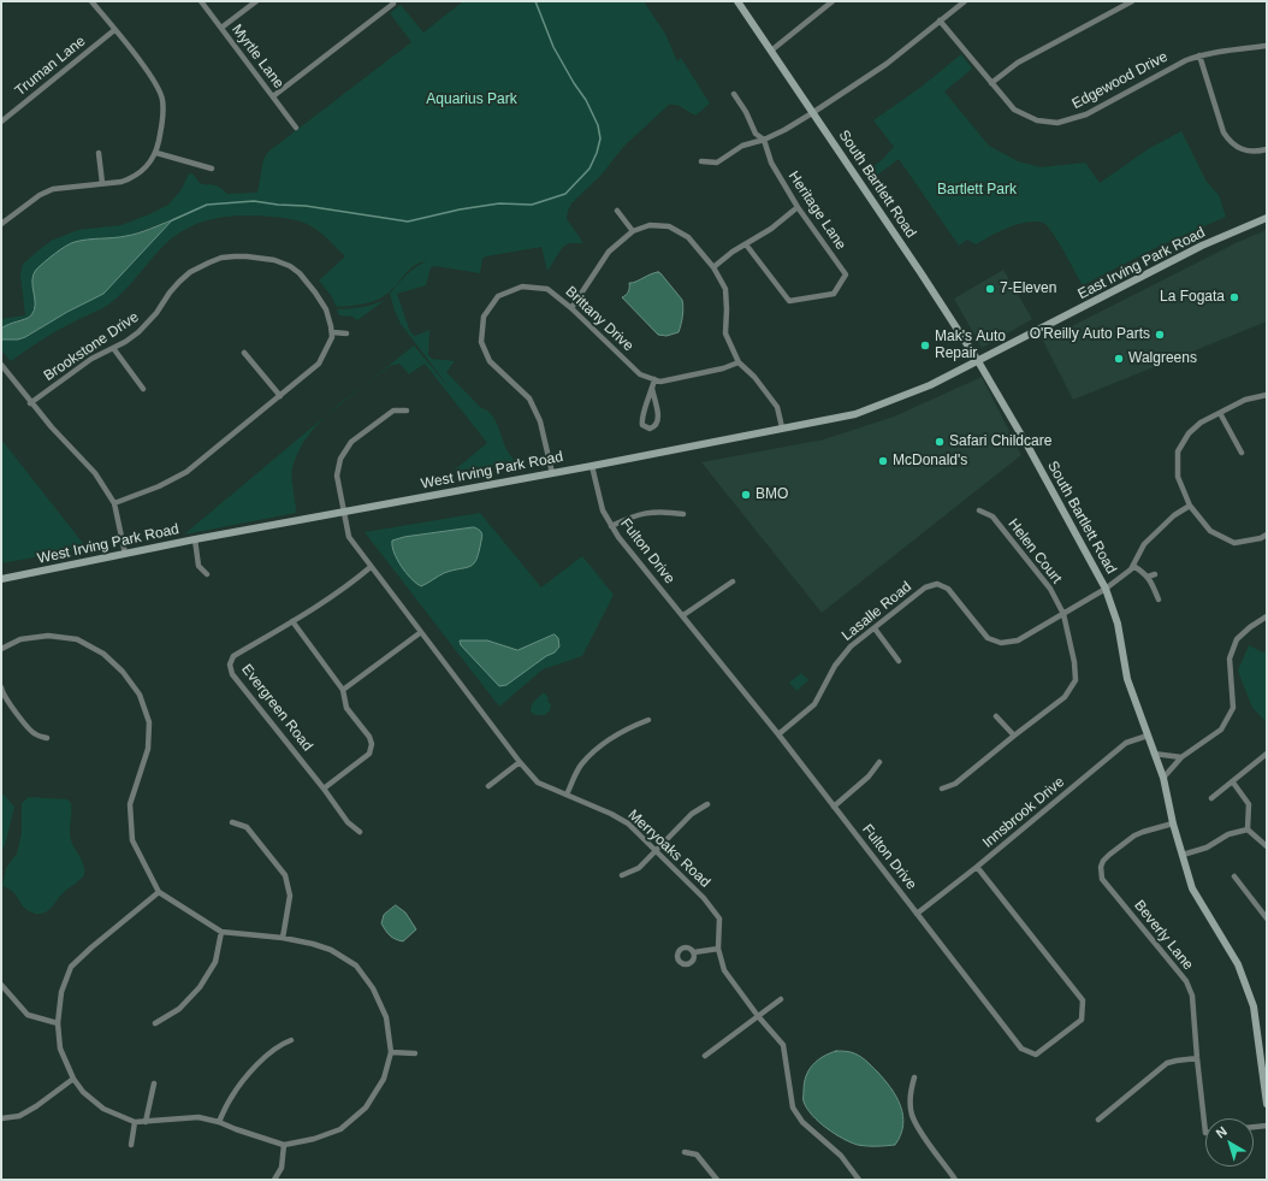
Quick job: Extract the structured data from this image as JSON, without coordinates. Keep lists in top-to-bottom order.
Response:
{
  "streets": {
    "main road": ["South Bartlett Road", "East Irving Park Road", "West Irving Park Road"],
    "street": [
      "Myrtle Lane",
      "Truman Lane",
      "Edgewood Drive",
      "Heritage Lane",
      "Brittany Drive",
      "Brookstone Drive",
      "Fulton Drive",
      "Helen Court",
      "Lasalle Road",
      "Evergreen Road",
      "Innsbrook Drive",
      "Merryoaks Road",
      "Beverly Lane"
    ]
  },
  "crossings": [
    ["South Bartlett Road", "East Irving Park Road"],
    ["South Bartlett Road", "West Irving Park Road"],
    ["South Bartlett Road", "Lasalle Road"],
    ["South Bartlett Road", "Innsbrook Drive"],
    ["South Bartlett Road", "Beverly Lane"],
    ["East Irving Park Road", "West Irving Park Road"],
    ["Brittany Drive", "West Irving Park Road"],
    ["West Irving Park Road", "Fulton Drive"],
    ["West Irving Park Road", "Merryoaks Road"],
    ["Fulton Drive", "Lasalle Road"],
    ["Fulton Drive", "Innsbrook Drive"],
    ["Helen Court", "Lasalle Road"],
    ["Evergreen Road", "Merryoaks Road"]
  ],
  "parks": ["Aquarius Park", "Bartlett Park"],
  "places": [
    "7-Eleven",
    "La Fogata",
    "O'Reilly Auto Parts",
    "Mak's Auto Repair",
    "Walgreens",
    "Safari Childcare",
    "McDonald's",
    "BMO"
  ],
  "north": "top left"
}
